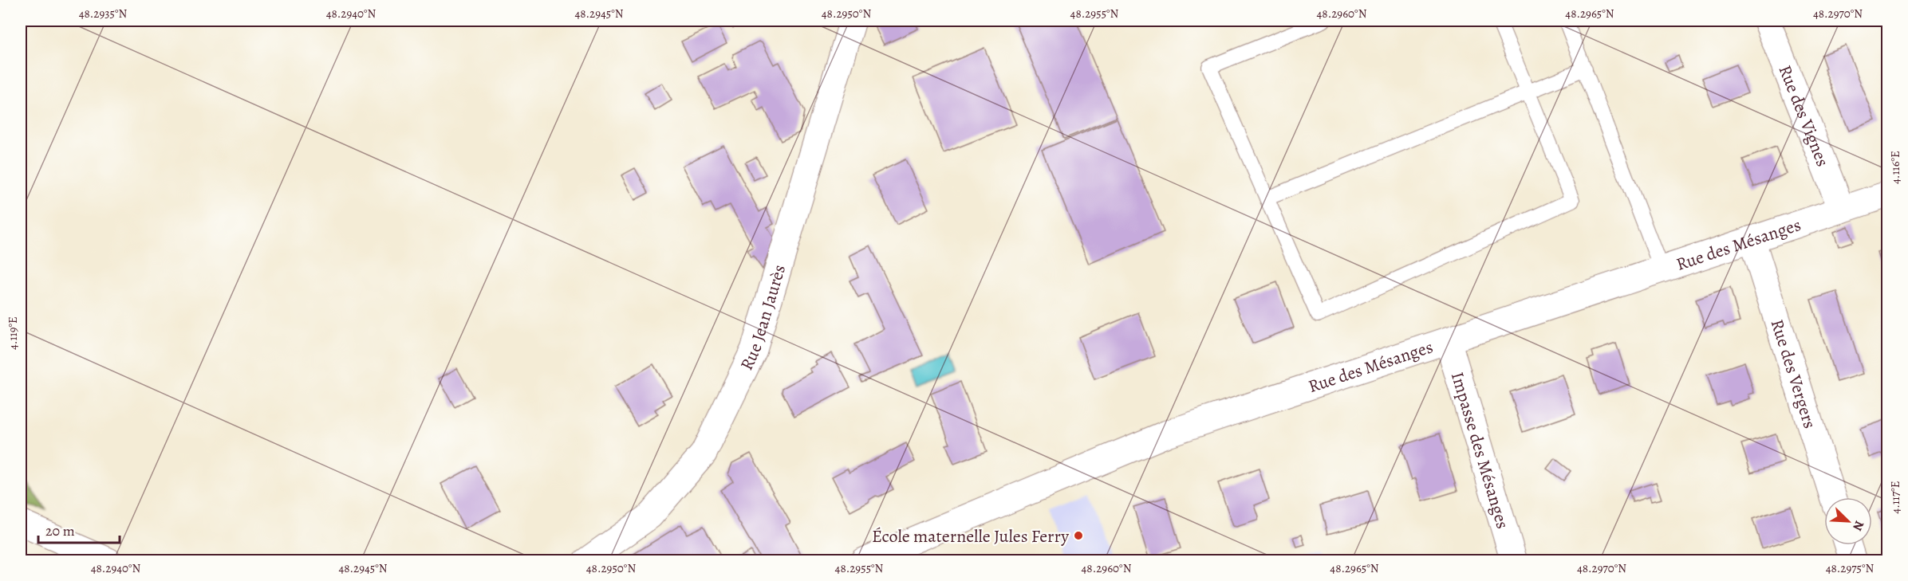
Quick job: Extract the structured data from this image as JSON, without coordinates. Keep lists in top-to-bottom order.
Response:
{
  "streets": {
    "street": [
      "Rue des Vignes",
      "Rue des Mésanges",
      "Rue Jean Jaurès",
      "Rue des Vergers",
      "Impasse des Mésanges"
    ]
  },
  "crossings": [
    ["Rue des Vignes", "Rue des Mésanges"],
    ["Rue des Mésanges", "Rue des Vergers"],
    ["Rue des Mésanges", "Impasse des Mésanges"]
  ],
  "places": ["École maternelle Jules Ferry"],
  "scale_bar": "20 m",
  "north": "bottom right",
  "coordinates": [
    "48.2935°N",
    "48.2940°N",
    "48.2945°N",
    "48.2950°N",
    "48.2955°N",
    "48.2960°N",
    "48.2965°N",
    "48.2970°N",
    "4.116°E",
    "4.119°E",
    "4.117°E",
    "48.2975°N"
  ]
}
